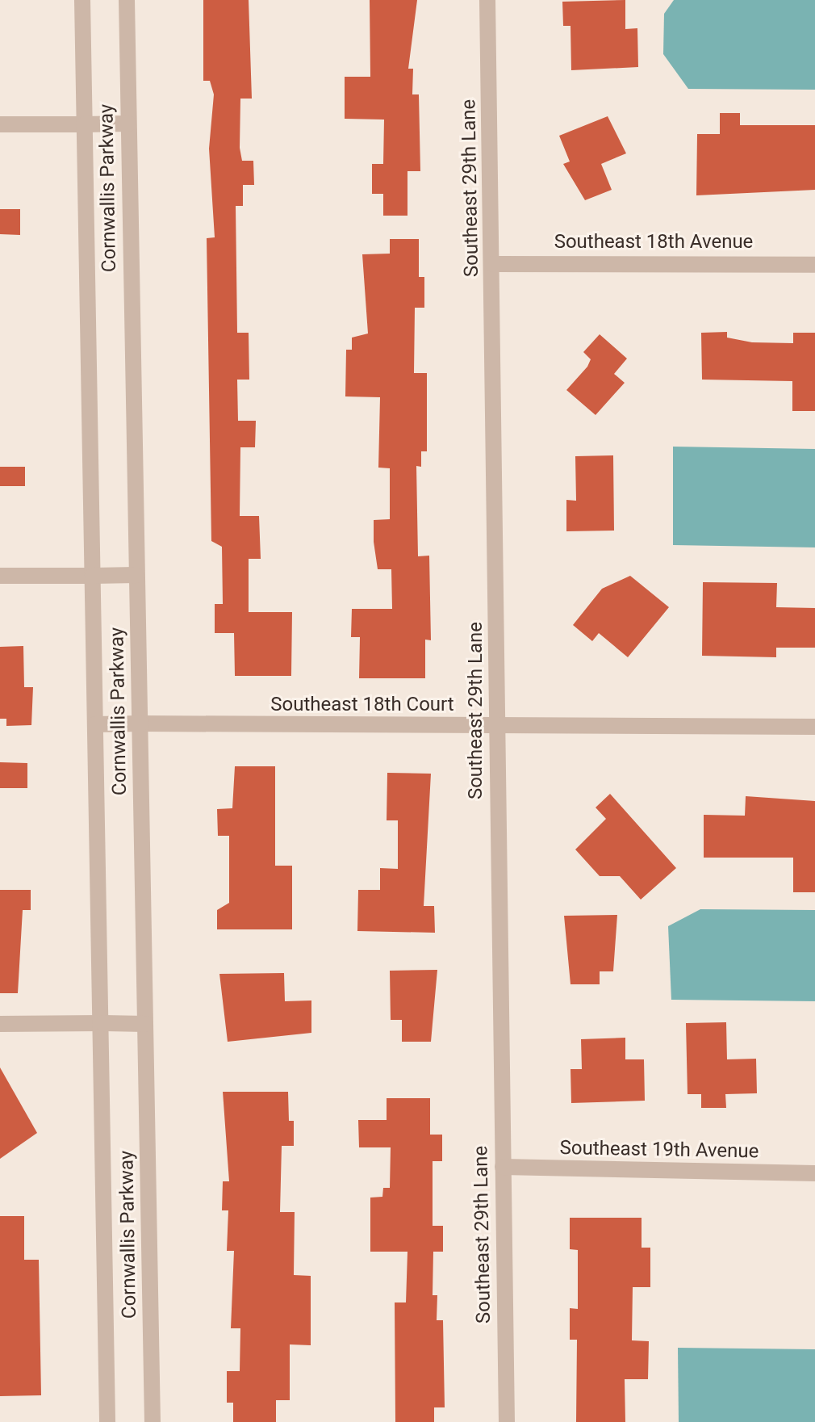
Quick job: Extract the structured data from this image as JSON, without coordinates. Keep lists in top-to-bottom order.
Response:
{
  "streets": {
    "street": [
      "Cornwallis Parkway",
      "Southeast 29th Lane",
      "Southeast 18th Avenue",
      "Southeast 18th Court",
      "Southeast 19th Avenue"
    ]
  },
  "crossings": [
    ["Cornwallis Parkway", "Southeast 18th Court"],
    ["Southeast 29th Lane", "Southeast 18th Avenue"],
    ["Southeast 29th Lane", "Southeast 18th Court"],
    ["Southeast 29th Lane", "Southeast 19th Avenue"]
  ]
}
